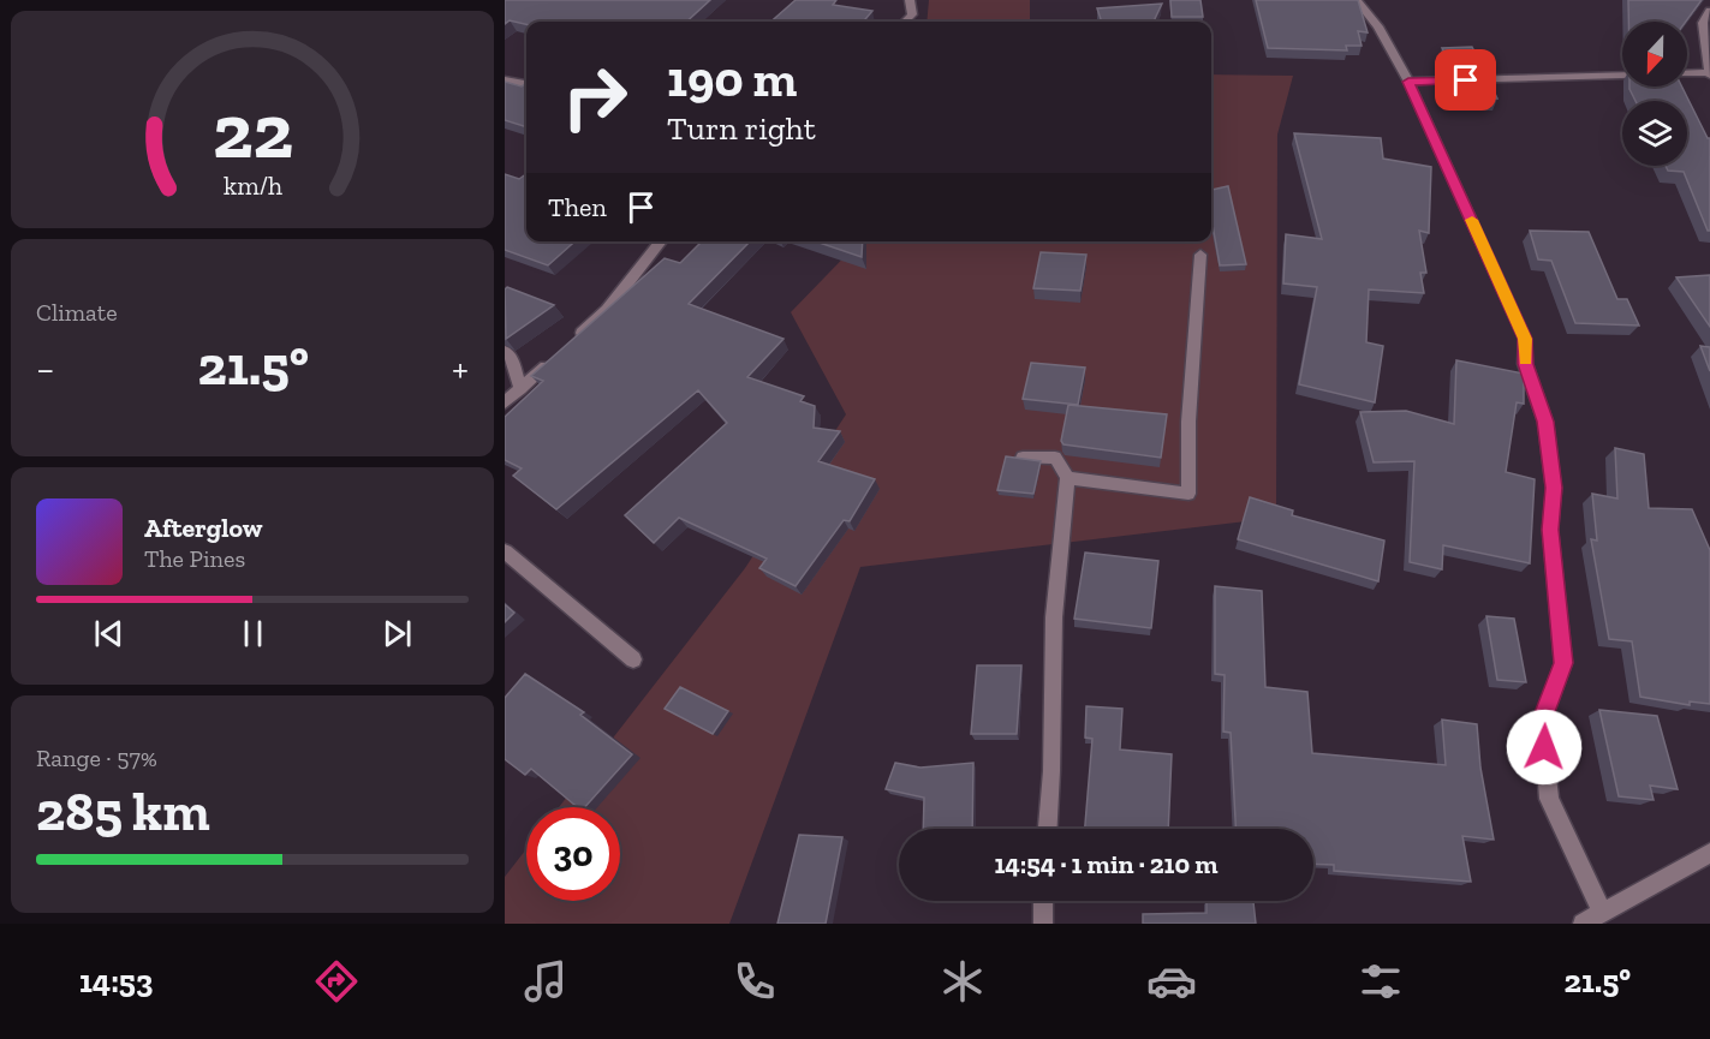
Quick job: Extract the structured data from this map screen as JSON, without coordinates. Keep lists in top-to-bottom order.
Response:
{
  "north": "bottom",
  "page": {
    "turn": ["190 m", "Turn right"],
    "then": "Then",
    "tile": [
      "Climate",
      ["Range · 57%", "285 km"]
    ],
    "heat": ["−", "21.5°", "+"],
    "song": ["Afterglow", "The Pines"],
    "limit": "30",
    "trip": "14:54 · 1 min · 210 m",
    "tabs": ["14:53", "21.5°"],
    "gauge": ["22", "km/h"]
  }
}
